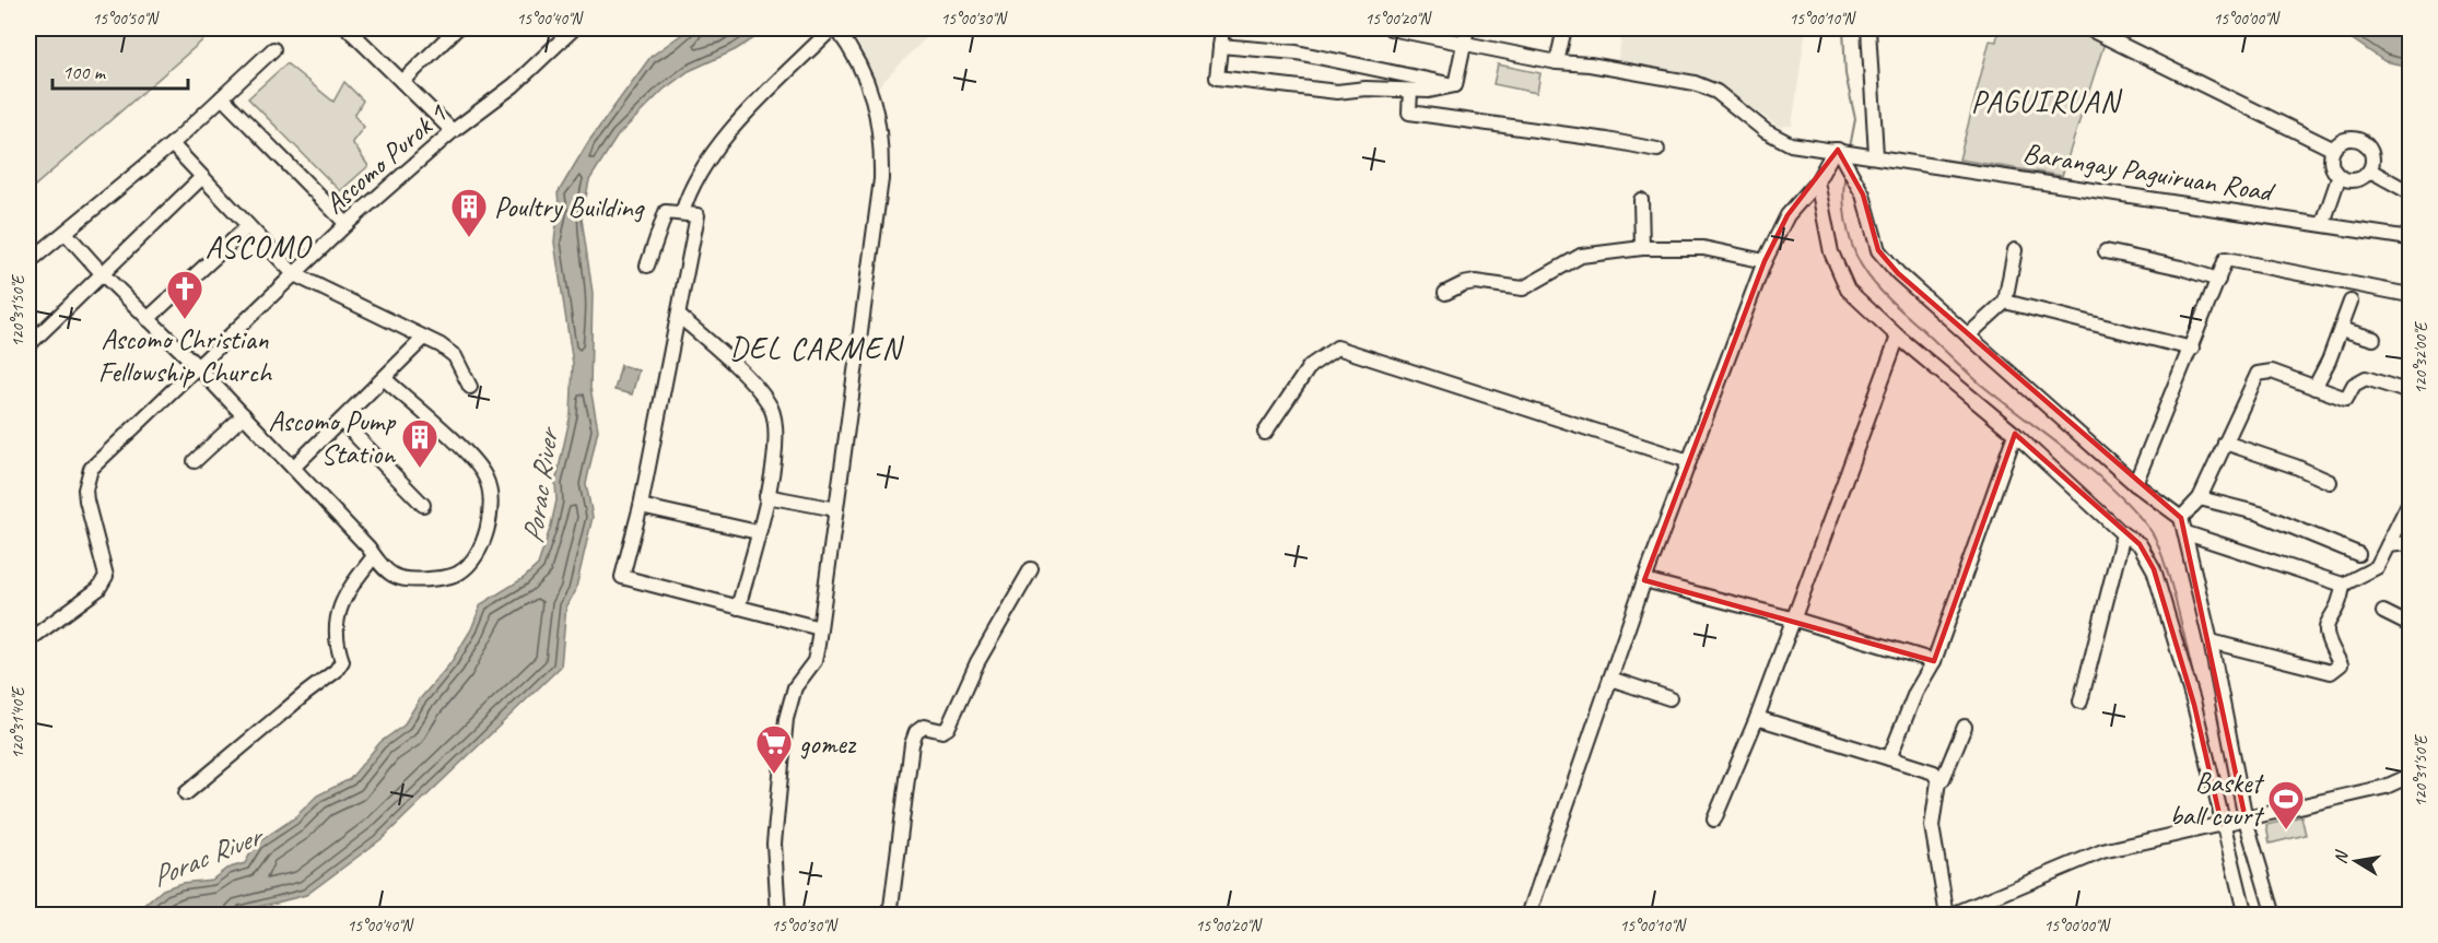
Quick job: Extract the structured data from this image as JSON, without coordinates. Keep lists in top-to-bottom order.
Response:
{
  "streets": {
    "street": ["Ascomo Purok 1", "Barangay Paguiruan Road"]
  },
  "districts": ["PAGUIRUAN", "ASCOMO", "DEL CARMEN"],
  "water": ["Porac River"],
  "places": {
    "building": ["Poultry Building", "Ascomo Pump Station"],
    "church": ["Ascomo Christian Fellowship Church"],
    "supermarket": ["gomez"],
    "sports": ["Basket ball court"]
  },
  "scale_bar": "100 m",
  "north": "left",
  "coordinates": [
    "15°00'50\"N",
    "15°00'40\"N",
    "15°00'30\"N",
    "15°00'20\"N",
    "15°00'10\"N",
    "15°00'00\"N",
    "120°31'50\"E",
    "120°32'00\"E",
    "120°31'40\"E"
  ]
}
